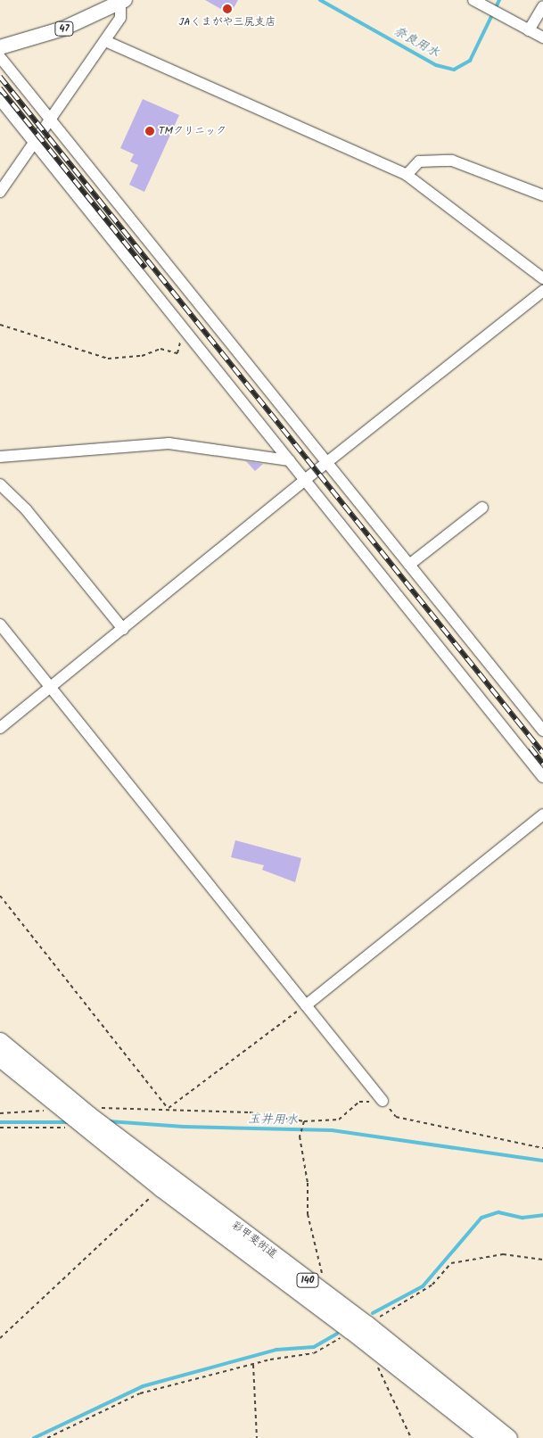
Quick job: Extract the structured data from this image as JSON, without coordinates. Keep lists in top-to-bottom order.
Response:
{
  "streets": {
    "highway": ["彩甲斐街道", "140"],
    "main road": ["47"]
  },
  "water": ["奈良用水", "玉井用水"],
  "places": ["JAくまがや三尻支店", "TMクリニック"]
}
